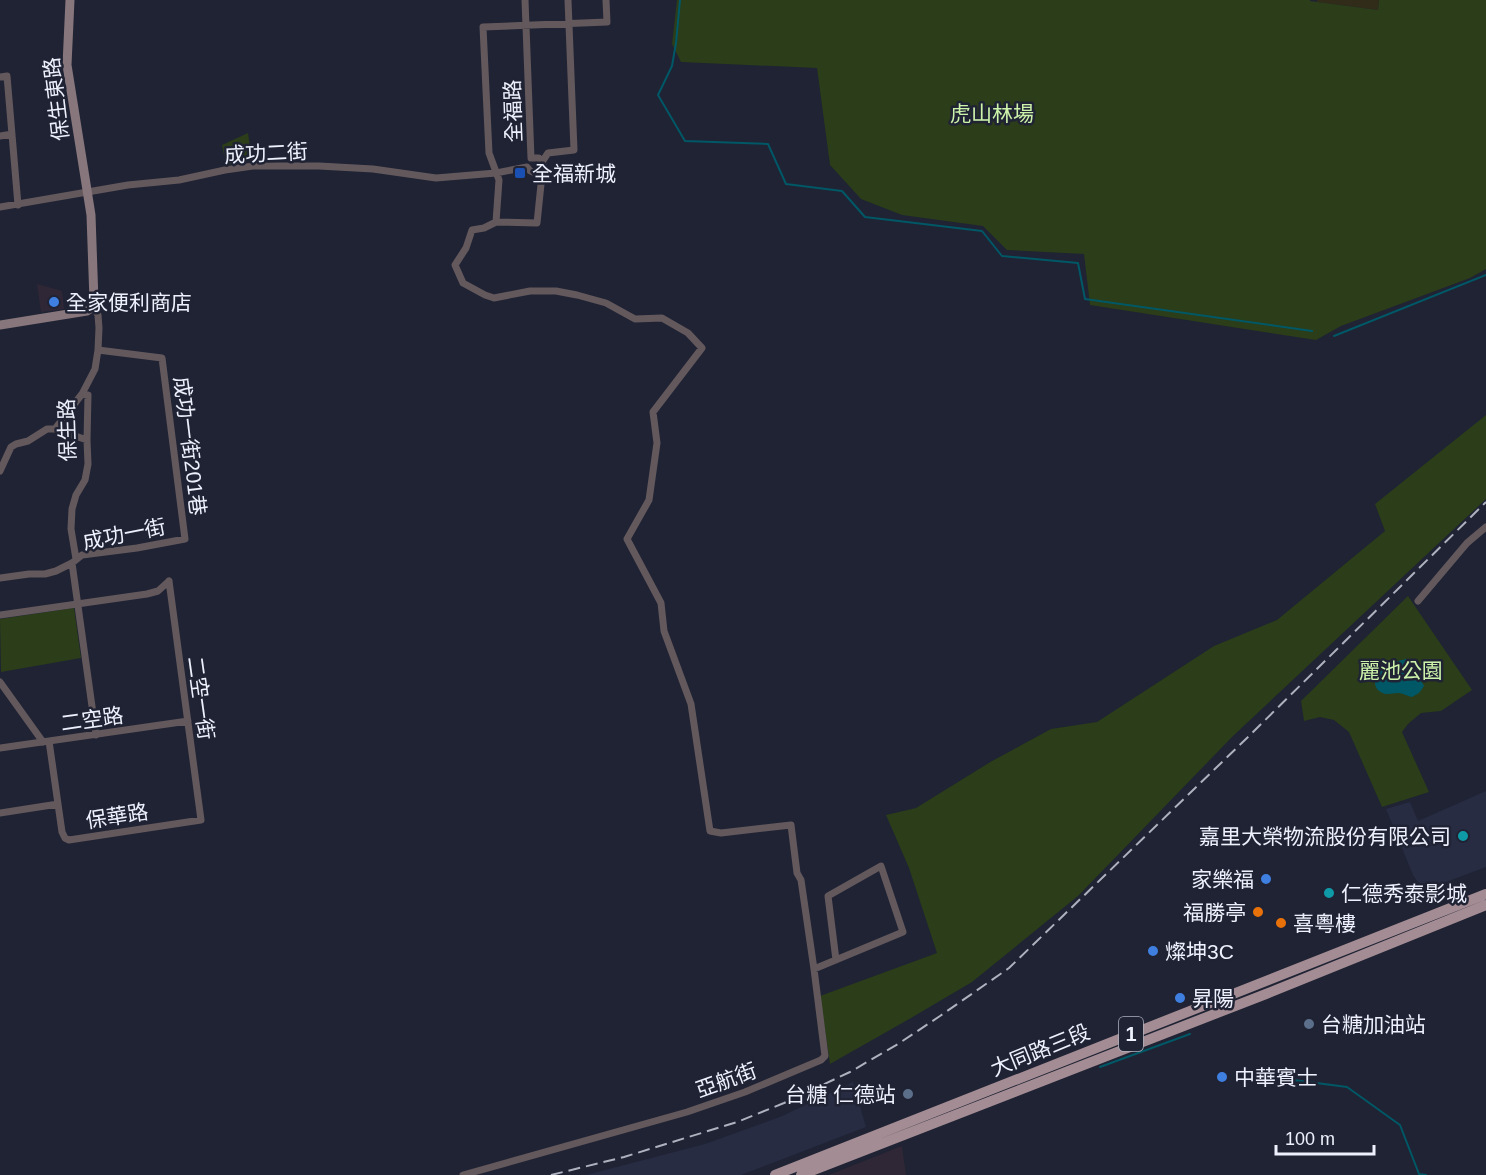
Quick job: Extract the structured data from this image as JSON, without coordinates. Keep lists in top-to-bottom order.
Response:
{
  "streets": {
    "main road": ["1", "大同路三段"],
    "street": [
      "保生東路",
      "全福路",
      "成功二街",
      "保生路",
      "成功一街201巷",
      "成功一街",
      "二空一街",
      "二空路",
      "保華路",
      "亞航街"
    ]
  },
  "crossings": [
    ["保生東路", "成功二街"],
    ["保生東路", "保生路"],
    ["全福路", "成功二街"],
    ["全福路", "亞航街"],
    ["成功二街", "保生路"],
    ["保生路", "成功一街201巷"],
    ["保生路", "成功一街"],
    ["保生路", "二空一街"],
    ["保生路", "二空路"],
    ["成功一街201巷", "成功一街"],
    ["二空一街", "二空路"],
    ["二空一街", "保華路"],
    ["二空路", "保華路"]
  ],
  "parks": ["虎山林場", "麗池公園"],
  "places": {
    "transit": ["全福新城"],
    "other": [
      "全家便利商店",
      "嘉里大榮物流股份有限公司",
      "家樂福",
      "仁德秀泰影城",
      "福勝亭",
      "喜粵樓",
      "燦坤3C",
      "昇陽",
      "台糖加油站",
      "中華賓士",
      "台糖 仁德站"
    ]
  },
  "scale_bar": "100 m"
}
